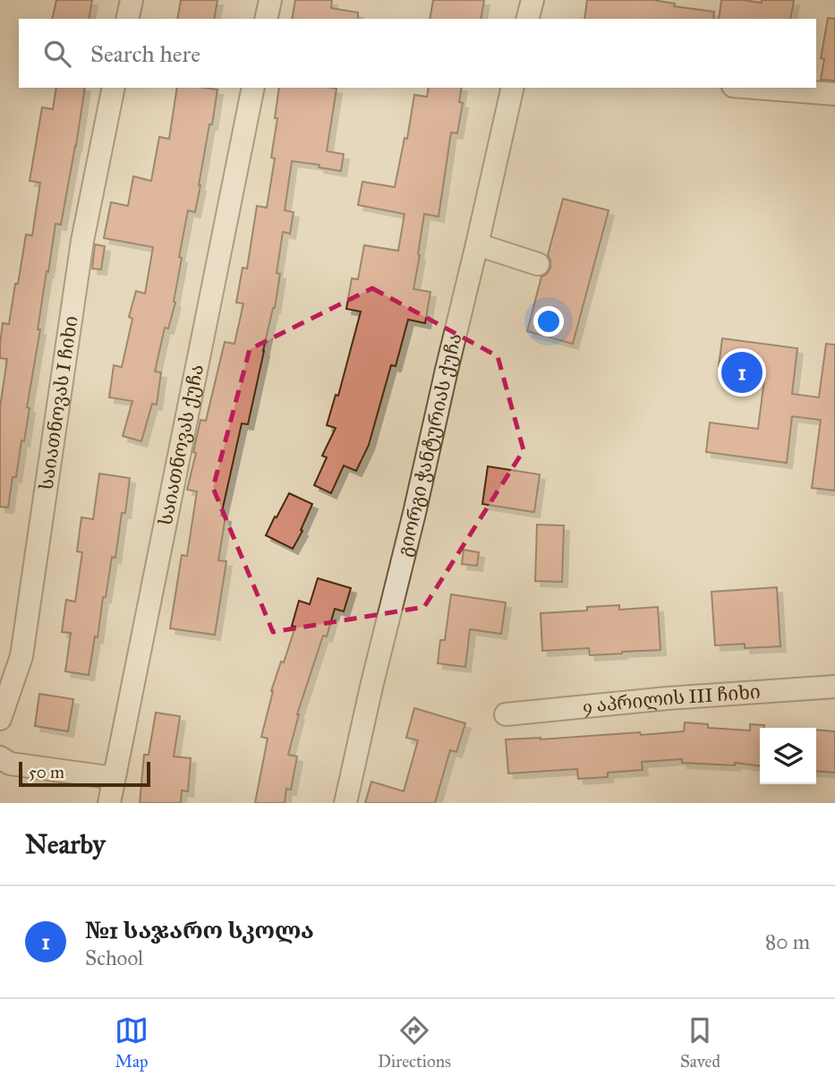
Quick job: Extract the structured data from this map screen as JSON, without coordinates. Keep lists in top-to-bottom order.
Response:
{
  "streets": {
    "street": [
      "საიათნოვას I ჩიხი",
      "საიათნოვას ქუჩა",
      "გიორგი ჭანტურიას ქუჩა",
      "9 აპრილის III ჩიხი"
    ]
  },
  "scale_bar": "50 m",
  "page": {
    "search": "Search here",
    "pins": "1",
    "scale": "50 m",
    "heading": "Nearby",
    "list": [
      {
        "mark": "1",
        "name": "№1 საჯარო სკოლა",
        "note": "School",
        "value": "80 m"
      }
    ],
    "nav": ["Map", "Directions", "Saved"]
  }
}
